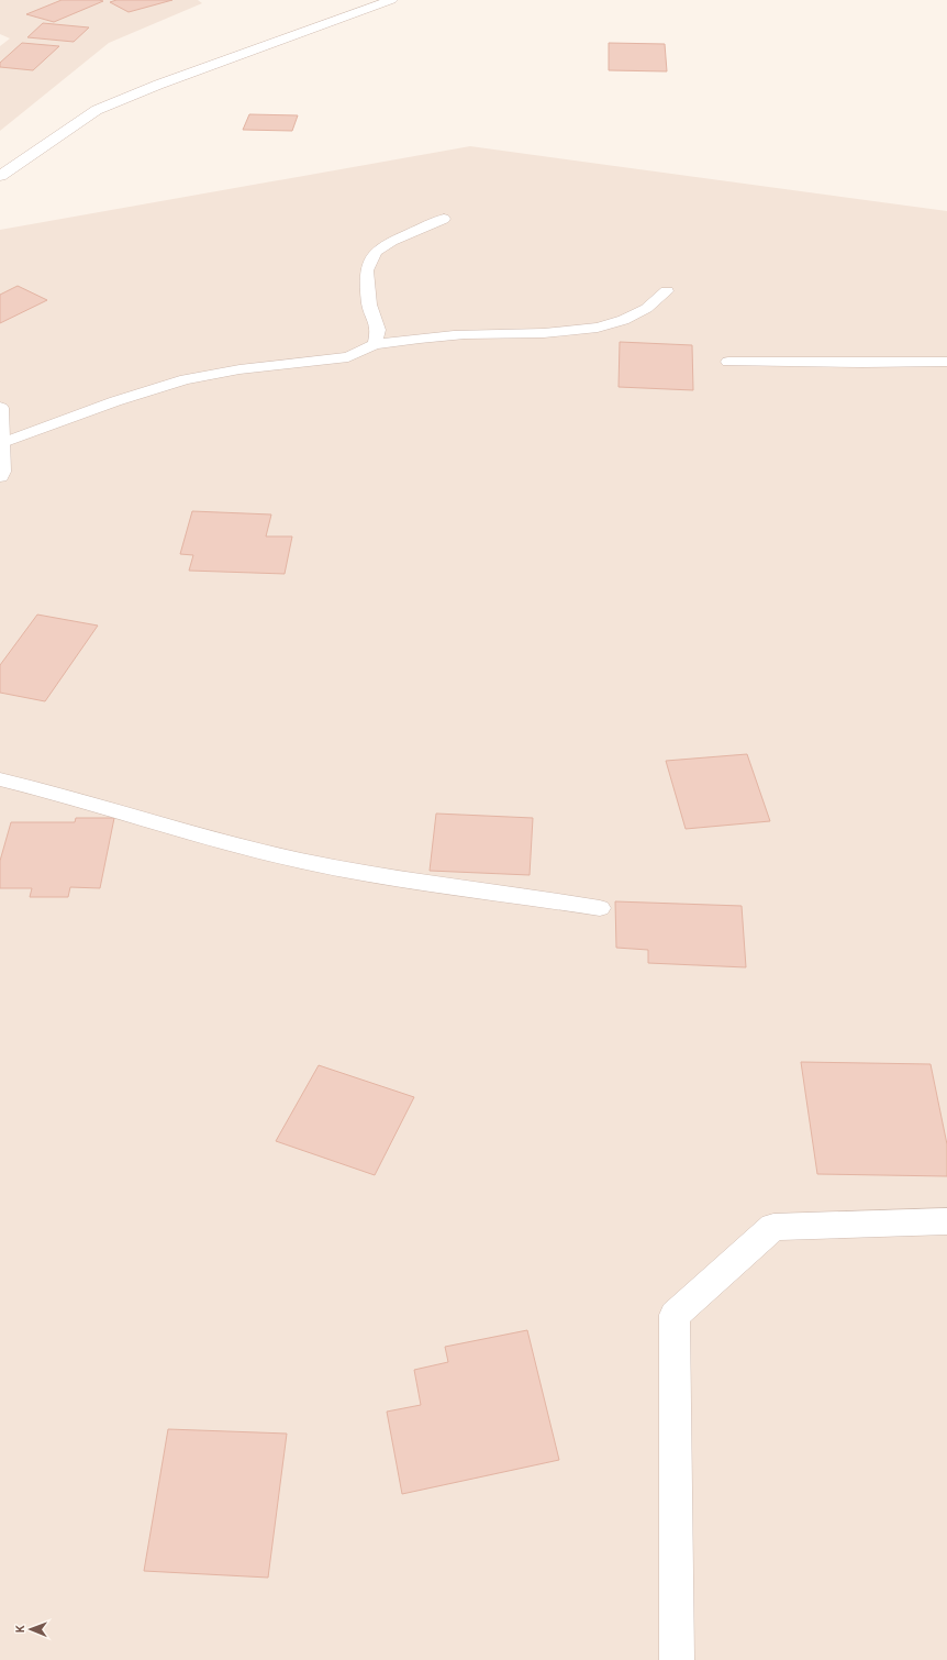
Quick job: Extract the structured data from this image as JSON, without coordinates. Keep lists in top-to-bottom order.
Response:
{
  "north": "left"
}
